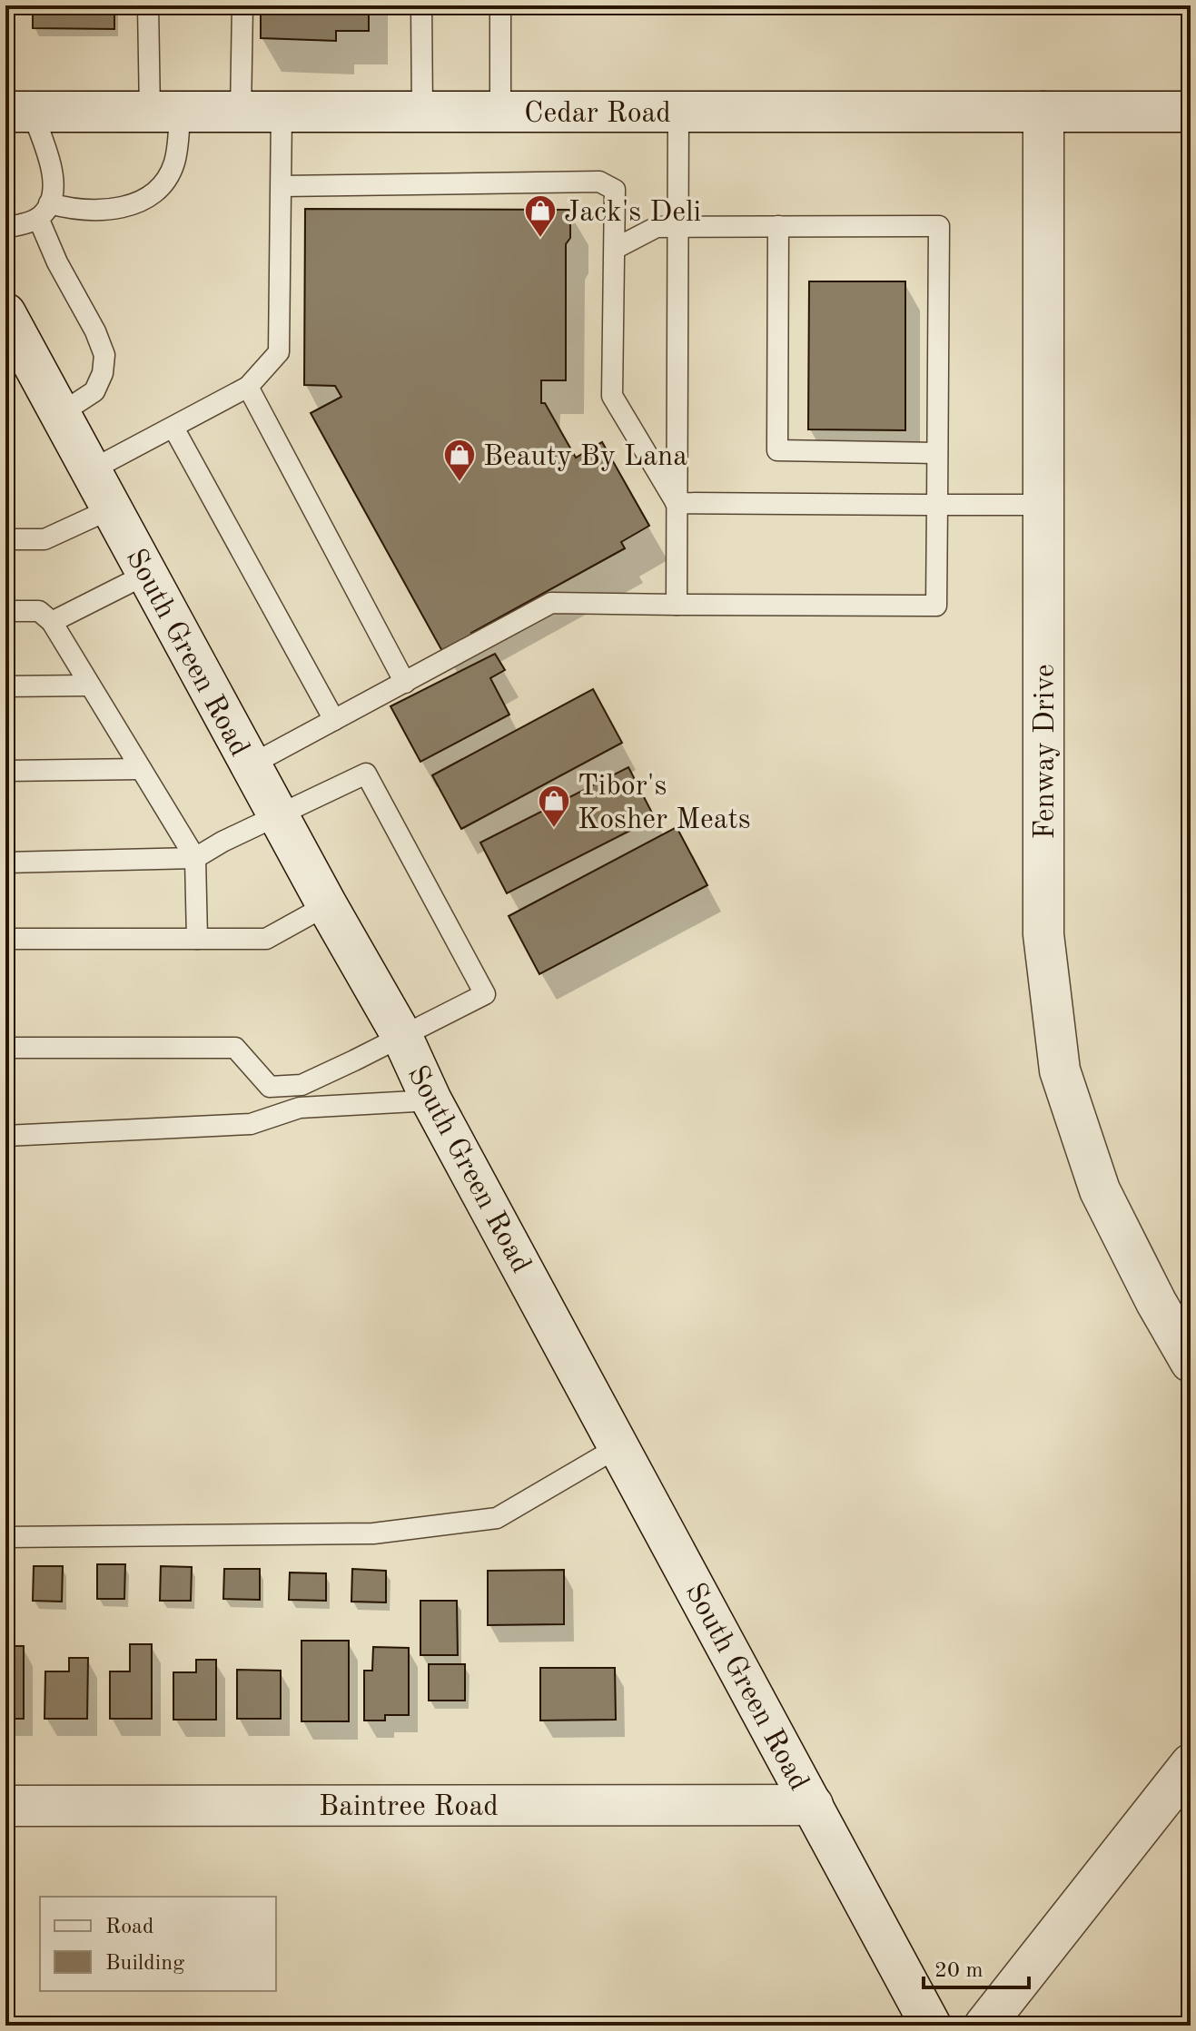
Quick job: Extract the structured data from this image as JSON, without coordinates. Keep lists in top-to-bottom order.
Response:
{
  "streets": {
    "main road": [
      "Cedar Road",
      "South Green Road",
      "Fenway Drive",
      "Baintree Road"
    ]
  },
  "crossings": [
    ["Cedar Road", "Fenway Drive"],
    ["South Green Road", "Baintree Road"]
  ],
  "places": {
    "shop": ["Jack's Deli", "Beauty By Lana", "Tibor's Kosher Meats"]
  },
  "legend": ["Road", "Building"],
  "scale_bar": "20 m"
}
